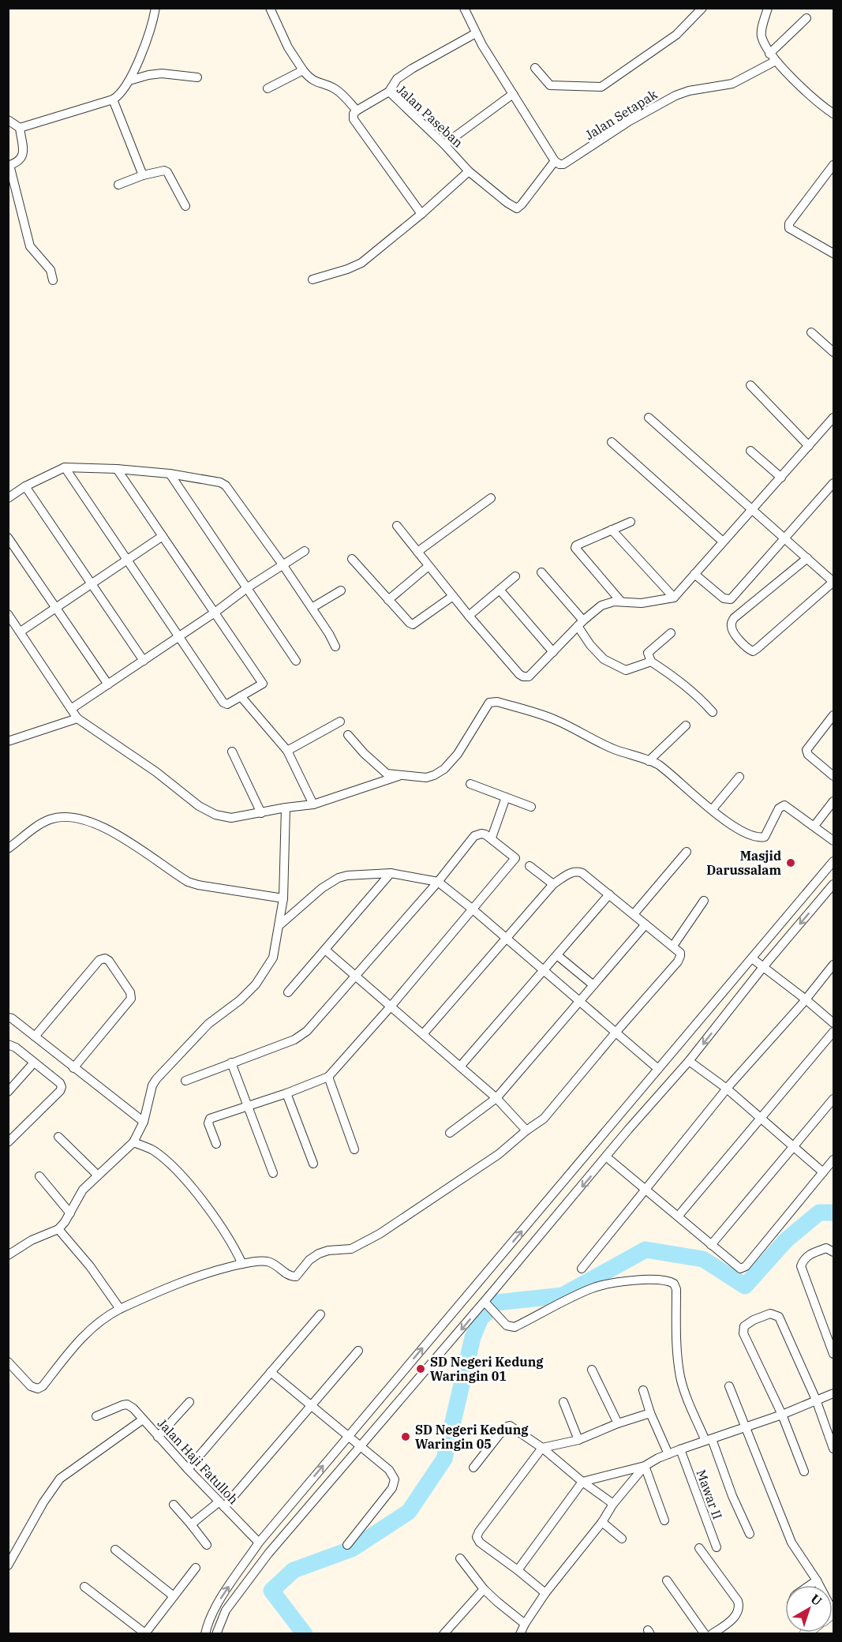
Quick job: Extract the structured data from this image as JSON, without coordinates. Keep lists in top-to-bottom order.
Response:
{
  "streets": {
    "street": [
      "Jalan Setapak",
      "Jalan Paseban",
      "Jalan Haji Fatulloh",
      "Mawar II"
    ]
  },
  "crossings": [
    ["Jalan Setapak", "Jalan Paseban"]
  ],
  "places": ["Masjid Darussalam", "SD Negeri Kedung Waringin 01", "SD Negeri Kedung Waringin 05"],
  "north": "top right"
}
